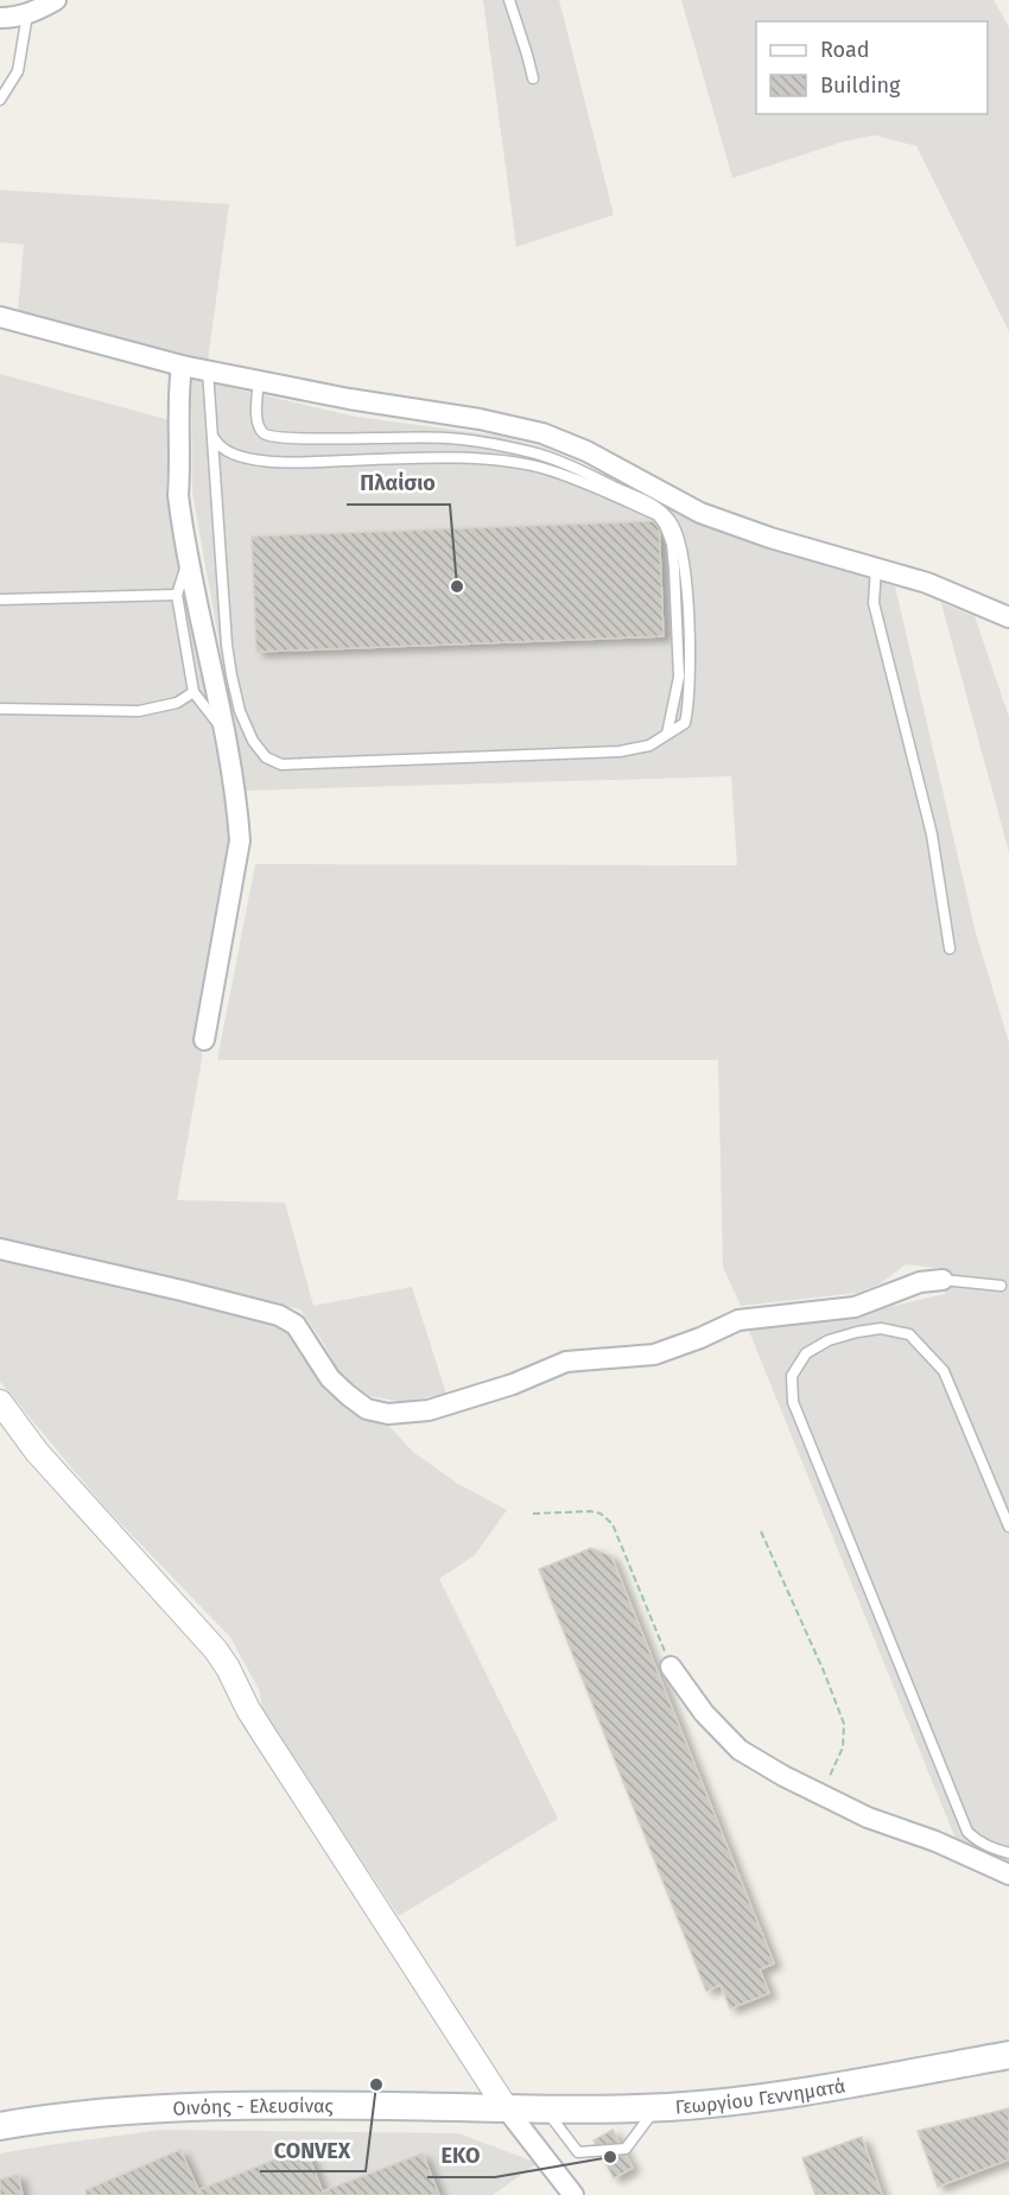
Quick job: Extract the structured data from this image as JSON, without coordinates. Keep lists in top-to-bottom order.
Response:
{
  "streets": {
    "main road": ["Γεωργίου Γεννηματά", "Οινόης - Ελευσίνας"]
  },
  "crossings": [
    ["Γεωργίου Γεννηματά", "Οινόης - Ελευσίνας"]
  ],
  "places": ["Πλαίσιο", "CONVEX", "EKO"],
  "legend": ["Road", "Building"]
}
